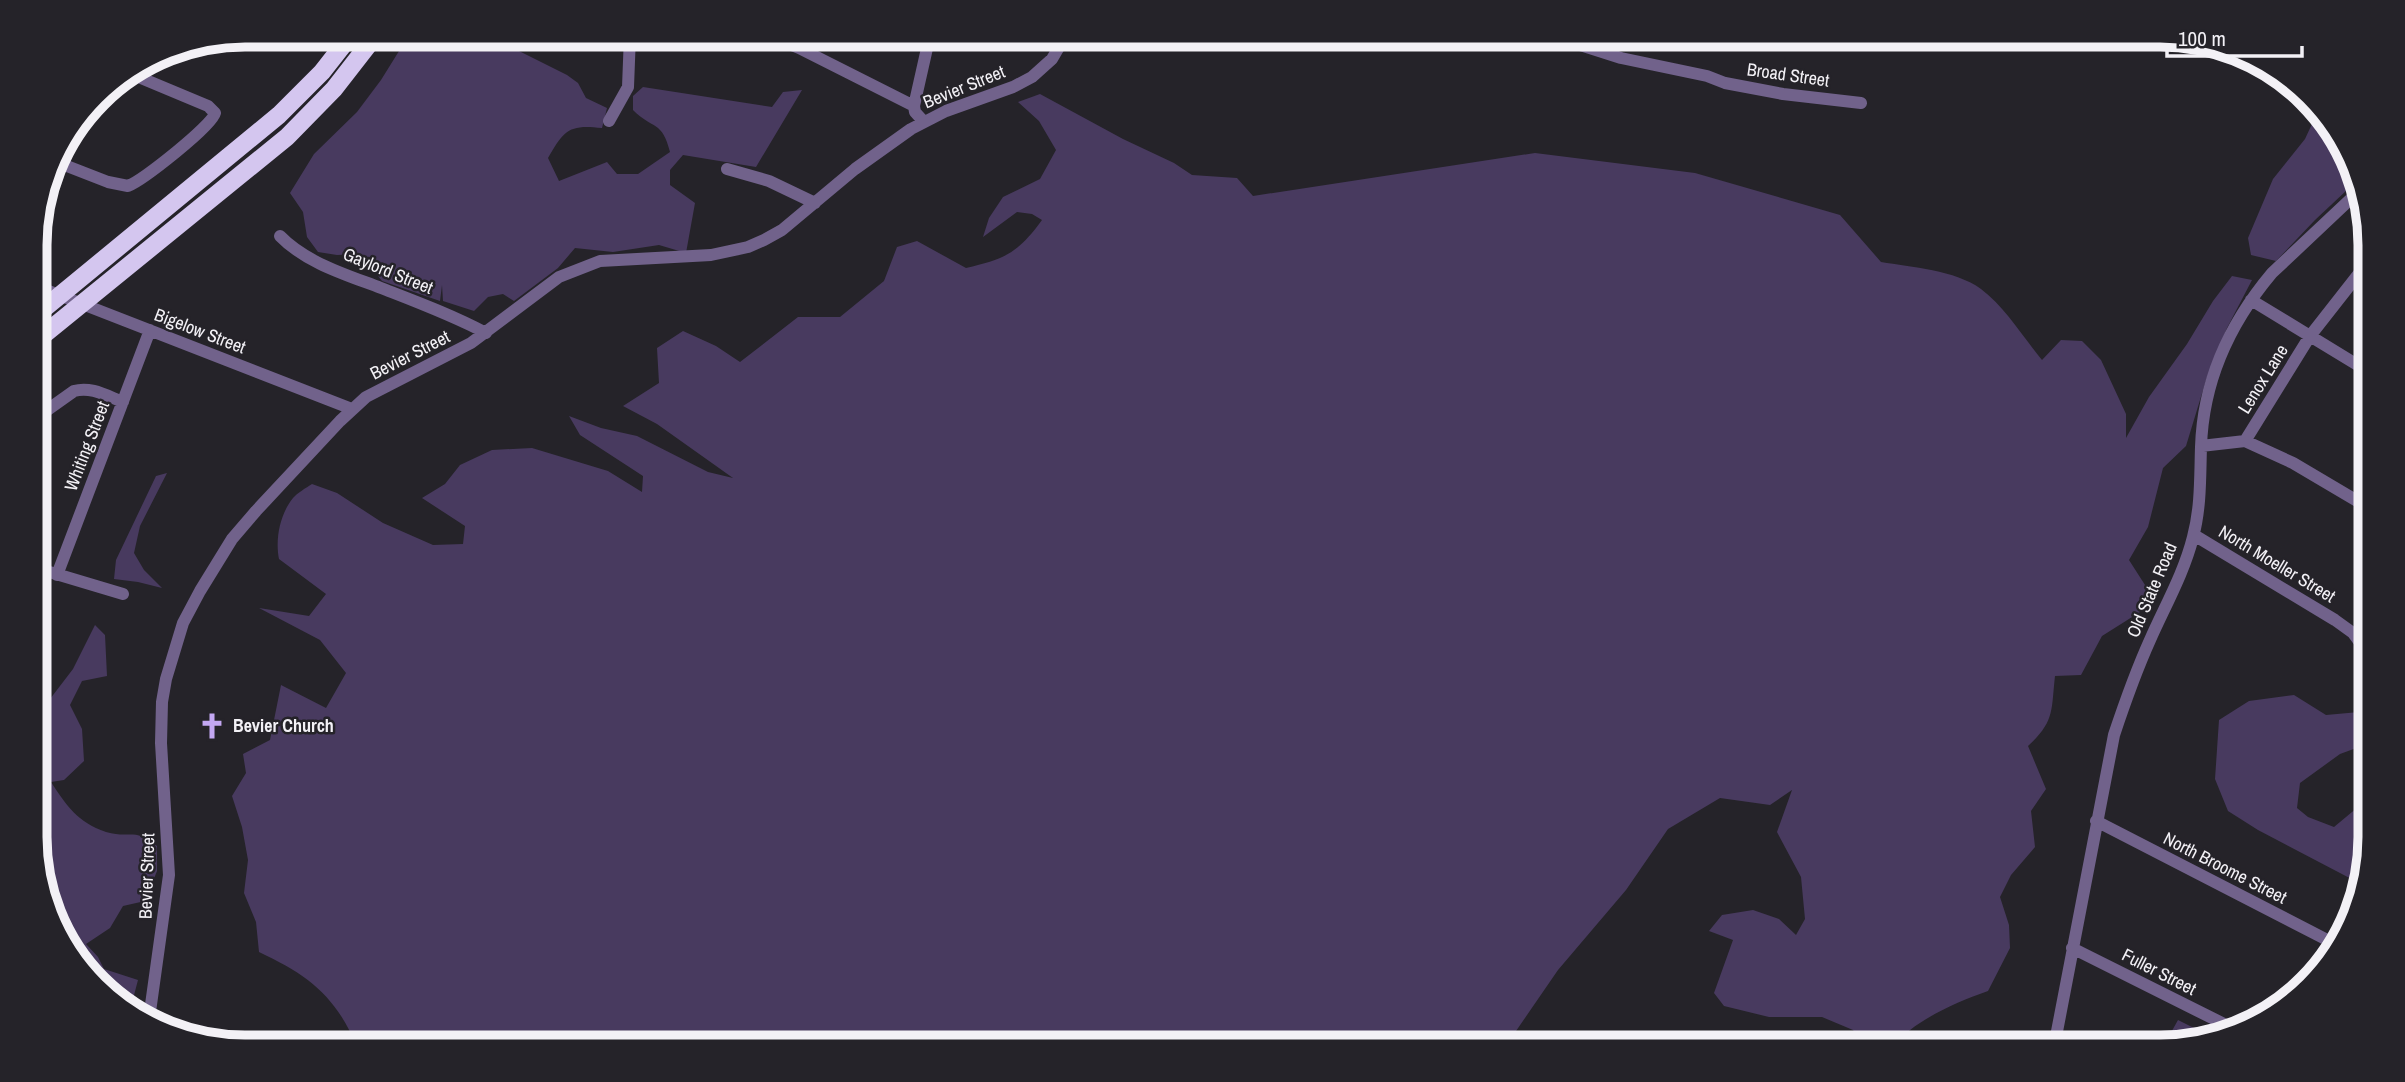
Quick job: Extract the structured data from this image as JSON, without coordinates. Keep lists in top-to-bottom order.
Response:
{
  "streets": {
    "street": [
      "Broad Street",
      "Bevier Street",
      "Gaylord Street",
      "Bigelow Street",
      "Lenox Lane",
      "Whiting Street",
      "North Moeller Street",
      "Old State Road",
      "North Broome Street",
      "Fuller Street"
    ]
  },
  "crossings": [
    ["Bevier Street", "Gaylord Street"],
    ["Bevier Street", "Bigelow Street"],
    ["Bigelow Street", "Whiting Street"],
    ["North Moeller Street", "Old State Road"],
    ["Old State Road", "North Broome Street"],
    ["Old State Road", "Fuller Street"]
  ],
  "places": {
    "church": ["Bevier Church"]
  },
  "scale_bar": "100 m"
}
